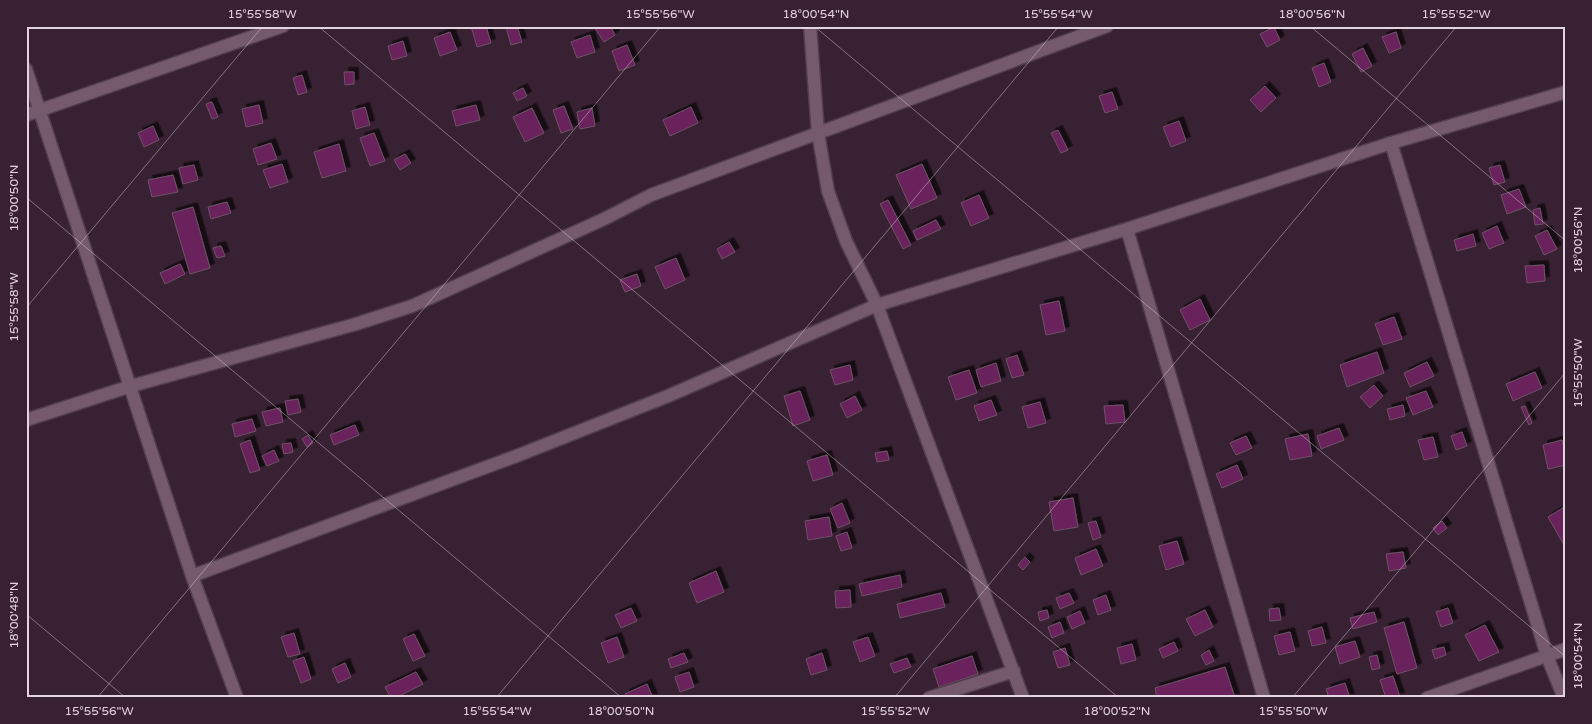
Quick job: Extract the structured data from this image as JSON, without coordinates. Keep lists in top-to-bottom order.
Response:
{
  "coordinates": [
    "15°55'58\"W",
    "15°55'56\"W",
    "18°00'54\"N",
    "15°55'54\"W",
    "18°00'56\"N",
    "15°55'52\"W",
    "18°00'50\"N",
    "15°55'50\"W",
    "18°00'48\"N",
    "18°00'52\"N"
  ]
}
